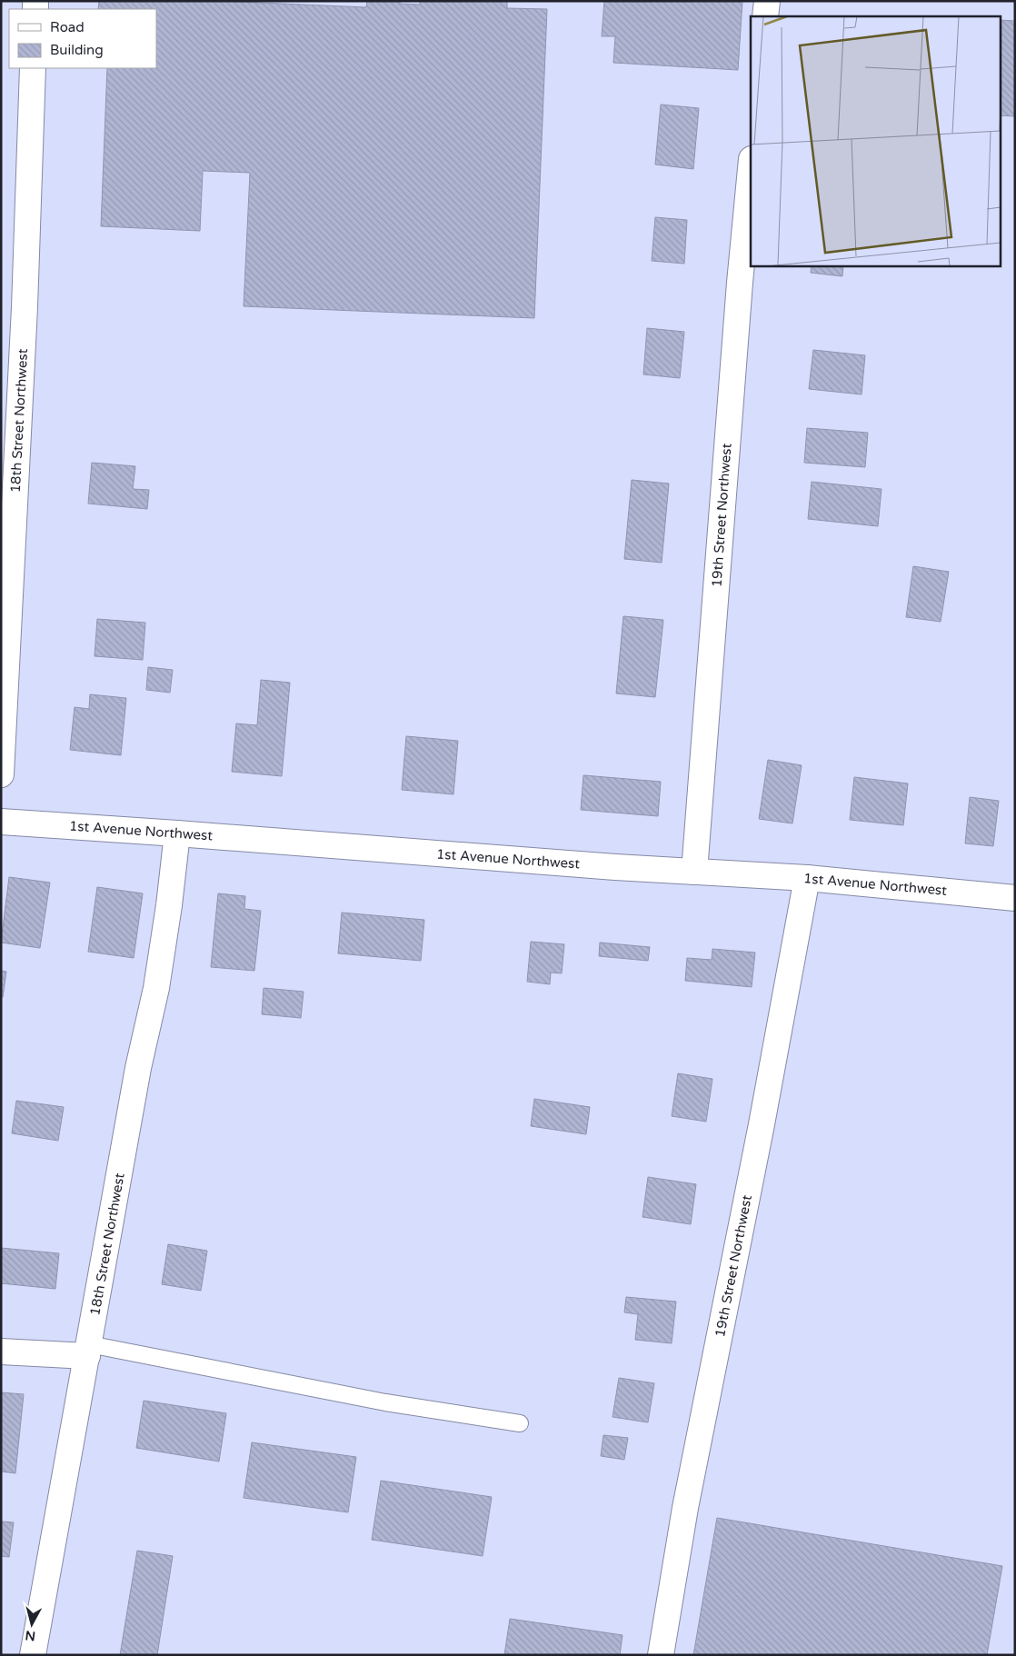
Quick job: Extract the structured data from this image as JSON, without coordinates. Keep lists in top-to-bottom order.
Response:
{
  "streets": {
    "street": ["18th Street Northwest", "19th Street Northwest", "1st Avenue Northwest"]
  },
  "crossings": [
    ["18th Street Northwest", "1st Avenue Northwest"],
    ["19th Street Northwest", "1st Avenue Northwest"]
  ],
  "legend": ["Road", "Building"],
  "north": "bottom"
}
